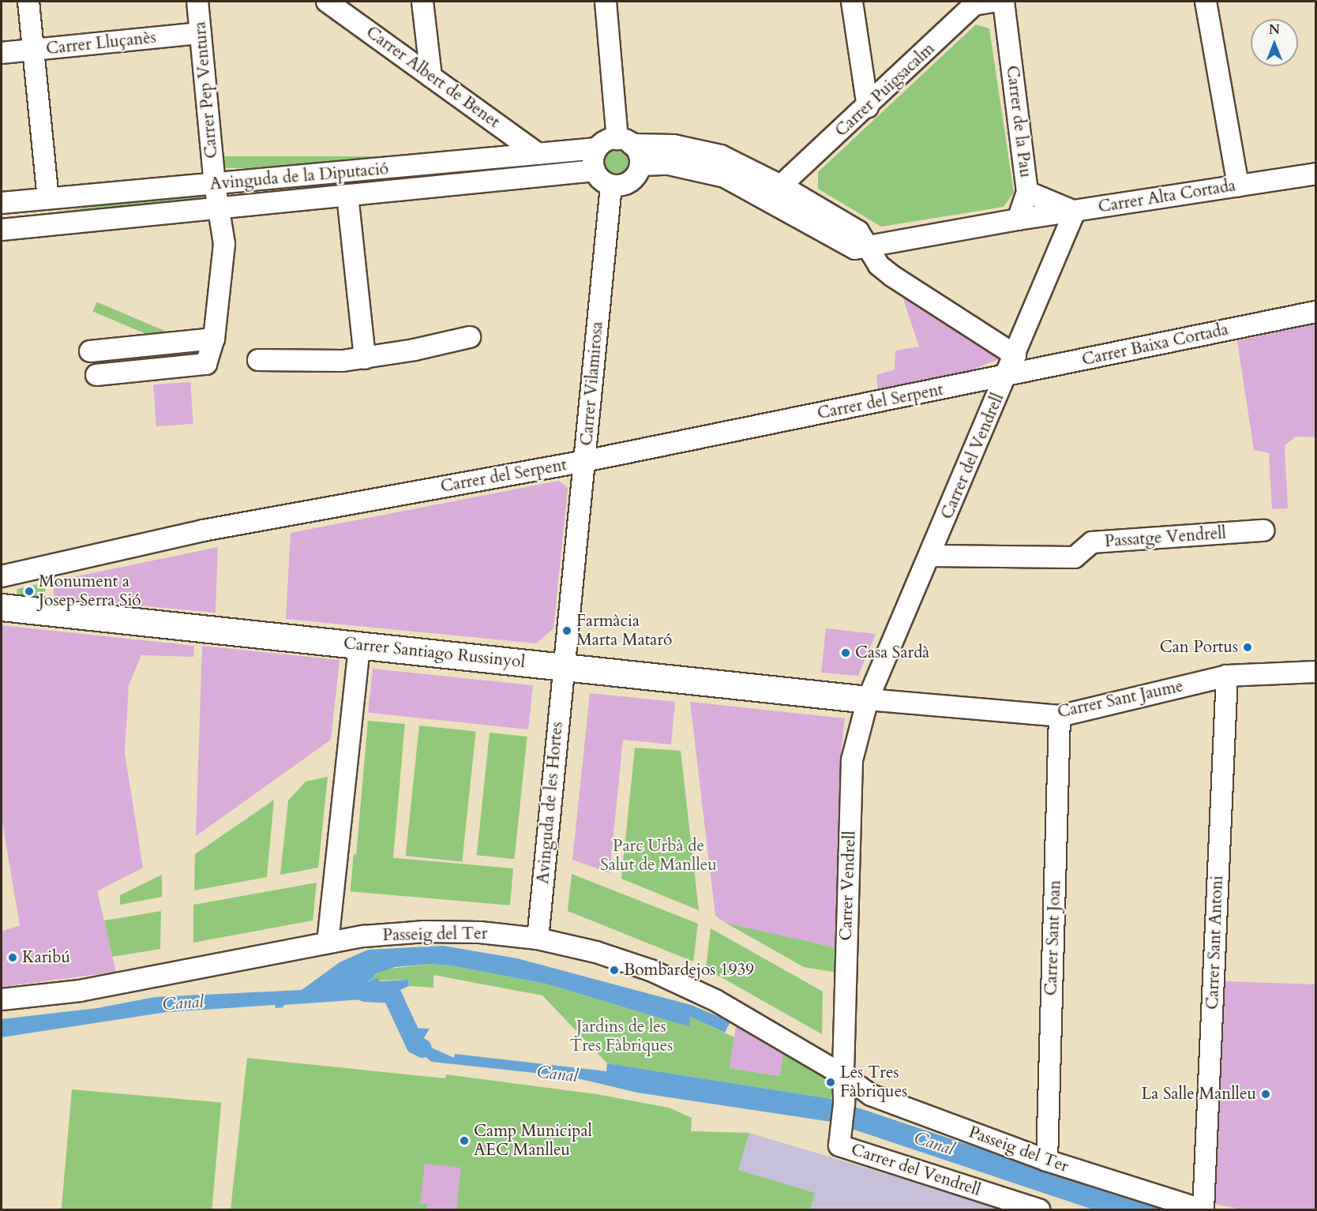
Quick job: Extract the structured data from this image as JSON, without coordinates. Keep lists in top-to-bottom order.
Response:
{
  "streets": {
    "street": [
      "Carrer Lluçanès",
      "Carrer Albert de Benet",
      "Carrer Pep Ventura",
      "Carrer Puigsacalm",
      "Carrer de la Pau",
      "Avinguda de la Diputació",
      "Carrer Alta Cortada",
      "Carrer Baixa Cortada",
      "Carrer Vilamirosa",
      "Carrer del Serpent",
      "Carrer del Vendrell",
      "Passatge Vendrell",
      "Carrer Santiago Russinyol",
      "Carrer Sant Jaume",
      "Avinguda de les Hortes",
      "Carrer Vendrell",
      "Passeig del Ter",
      "Carrer Sant Joan",
      "Carrer Sant Antoni"
    ]
  },
  "crossings": [
    ["Carrer Lluçanès", "Carrer Pep Ventura"],
    ["Carrer Albert de Benet", "Avinguda de la Diputació"],
    ["Carrer Pep Ventura", "Avinguda de la Diputació"],
    ["Carrer de la Pau", "Carrer Alta Cortada"],
    ["Carrer de la Pau", "Carrer del Vendrell"],
    ["Avinguda de la Diputació", "Carrer Vilamirosa"],
    ["Carrer Alta Cortada", "Carrer del Vendrell"],
    ["Carrer Baixa Cortada", "Carrer del Serpent"],
    ["Carrer Baixa Cortada", "Carrer del Vendrell"],
    ["Carrer Vilamirosa", "Carrer del Serpent"],
    ["Carrer Vilamirosa", "Carrer Santiago Russinyol"],
    ["Carrer Vilamirosa", "Avinguda de les Hortes"],
    ["Carrer del Serpent", "Carrer del Vendrell"],
    ["Carrer del Vendrell", "Passatge Vendrell"],
    ["Carrer del Vendrell", "Carrer Santiago Russinyol"],
    ["Carrer del Vendrell", "Carrer Sant Jaume"],
    ["Carrer del Vendrell", "Carrer Vendrell"],
    ["Carrer del Vendrell", "Passeig del Ter"],
    ["Carrer Santiago Russinyol", "Carrer Sant Jaume"],
    ["Carrer Santiago Russinyol", "Avinguda de les Hortes"],
    ["Carrer Santiago Russinyol", "Carrer Vendrell"],
    ["Carrer Sant Jaume", "Carrer Vendrell"],
    ["Carrer Sant Jaume", "Carrer Sant Joan"],
    ["Carrer Sant Jaume", "Carrer Sant Antoni"],
    ["Avinguda de les Hortes", "Passeig del Ter"],
    ["Carrer Vendrell", "Passeig del Ter"],
    ["Passeig del Ter", "Carrer Sant Joan"],
    ["Passeig del Ter", "Carrer Sant Antoni"]
  ],
  "water": ["Canal"],
  "parks": ["Parc Urbà de Salut de Manlleu", "Jardins de les Tres Fàbriques"],
  "places": [
    "Monument a Josep Serra Sió",
    "Farmàcia Marta Mataró",
    "Can Portus",
    "Casa Sardà",
    "Karibú",
    "Bombardejos 1939",
    "Les Tres Fàbriques",
    "La Salle Manlleu",
    "Camp Municipal AEC Manlleu"
  ],
  "north": "top"
}
